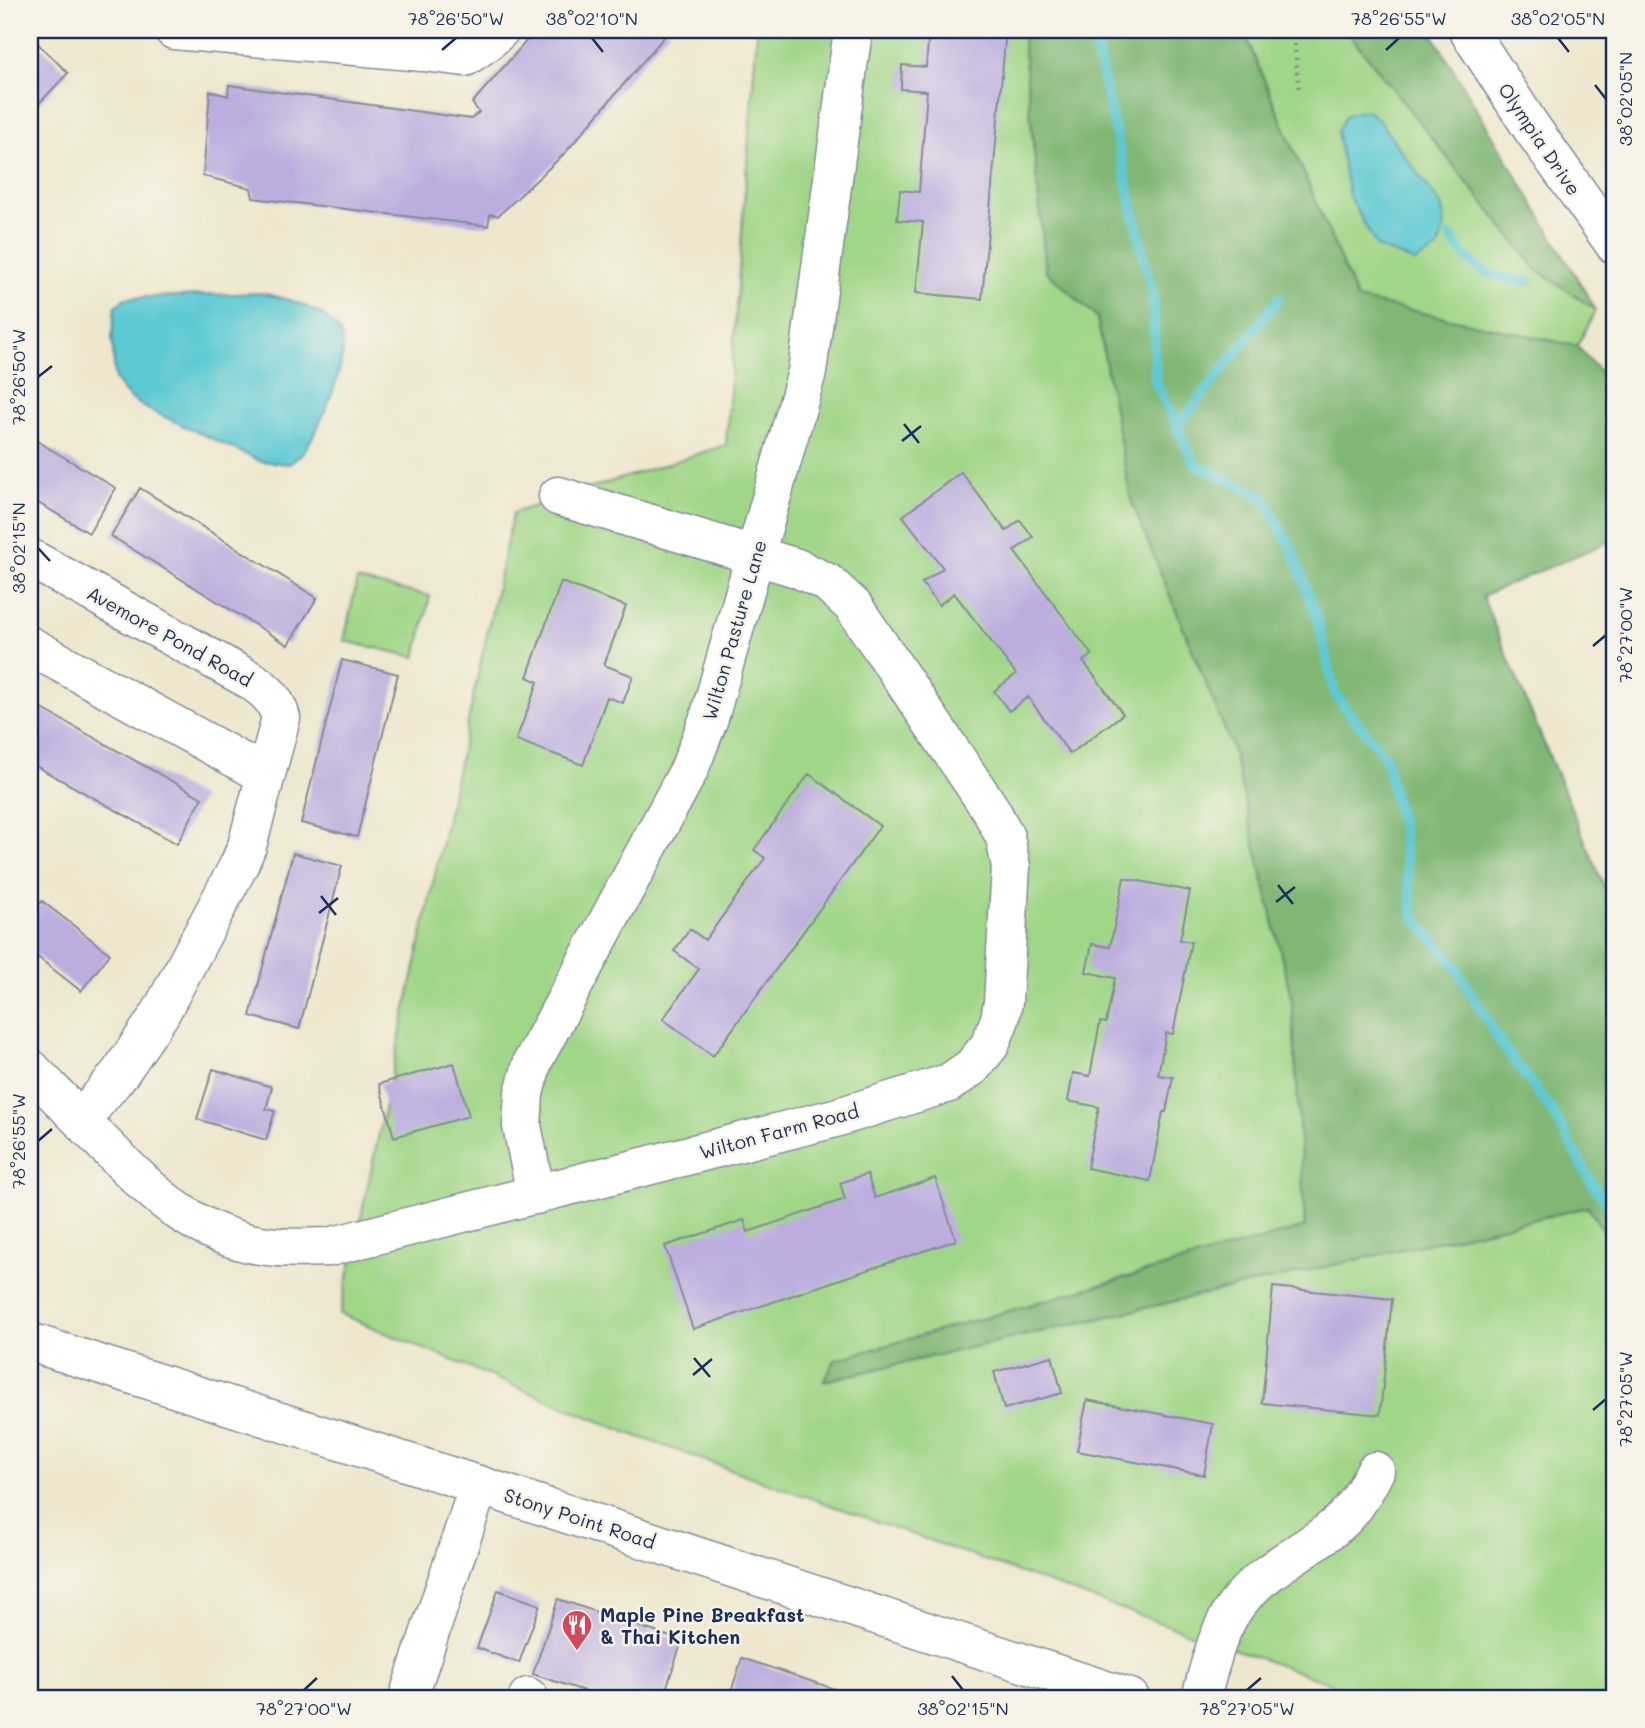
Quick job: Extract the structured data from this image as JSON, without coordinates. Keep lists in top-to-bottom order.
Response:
{
  "streets": {
    "street": [
      "Olympia Drive",
      "Wilton Pasture Lane",
      "Avemore Pond Road",
      "Wilton Farm Road",
      "Stony Point Road"
    ]
  },
  "crossings": [
    ["Wilton Pasture Lane", "Wilton Farm Road"],
    ["Avemore Pond Road", "Wilton Farm Road"]
  ],
  "places": {
    "restaurant": ["Maple Pine Breakfast & Thai Kitchen"]
  },
  "coordinates": [
    "78°26'50\"W",
    "38°02'10\"N",
    "78°26'55\"W",
    "38°02'05\"N",
    "38°02'15\"N",
    "78°27'00\"W",
    "78°27'05\"W"
  ]
}
